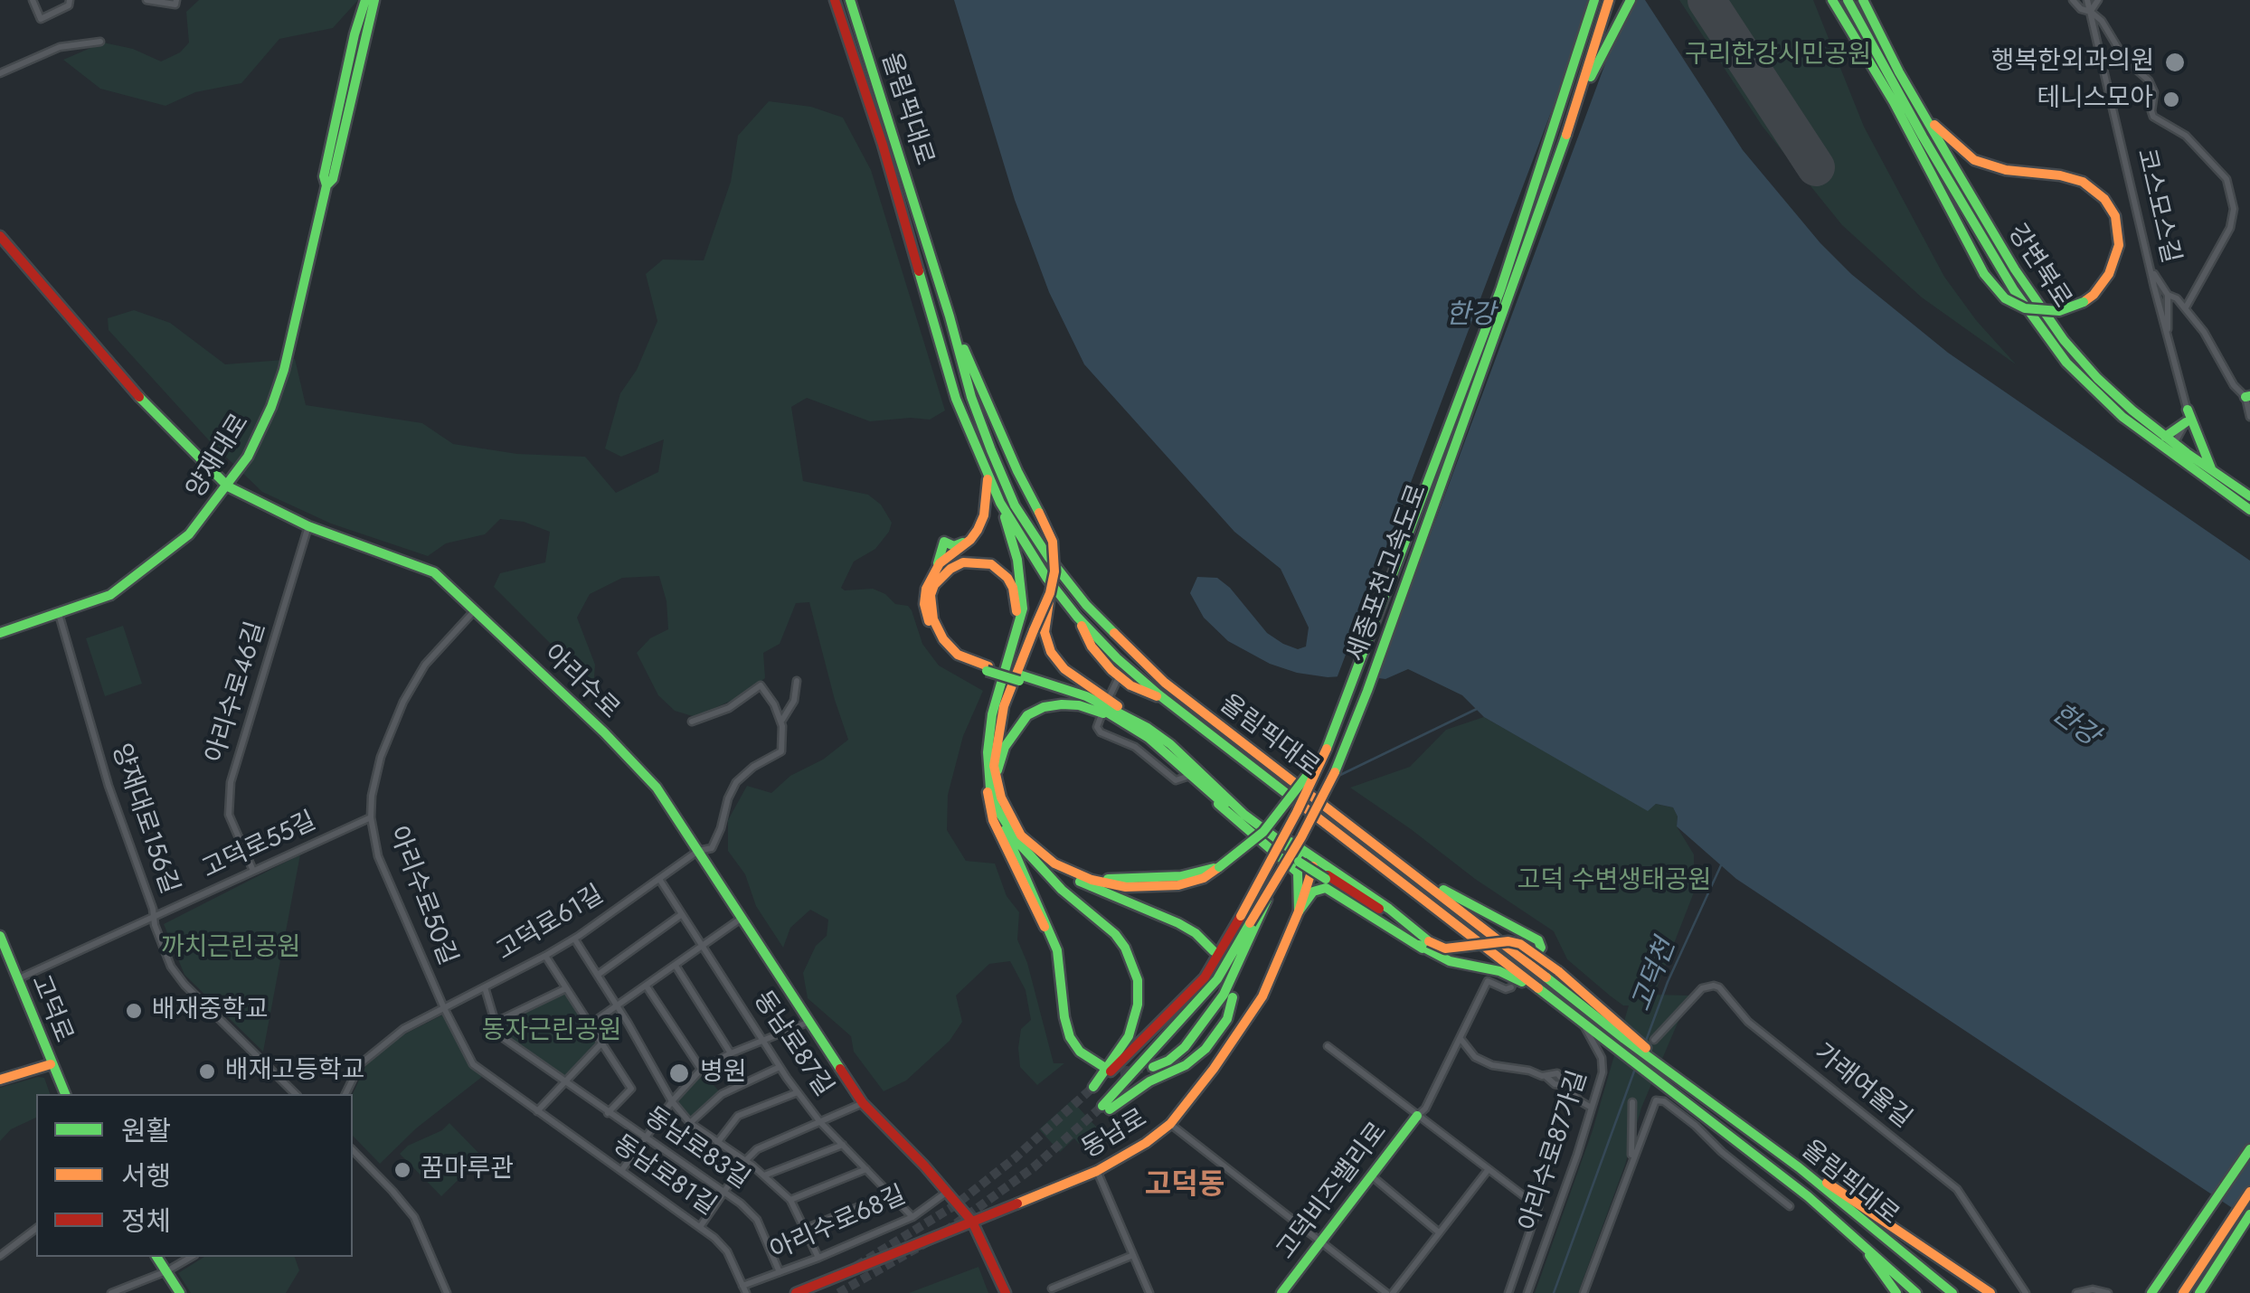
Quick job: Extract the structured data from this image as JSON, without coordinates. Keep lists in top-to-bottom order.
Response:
{
  "streets": {
    "main road": [
      "올림픽대로",
      "강변북로",
      "양재대로",
      "세종포천고속도로",
      "아리수로",
      "고덕로",
      "동남로",
      "고덕비즈밸리로"
    ],
    "street": [
      "코스모스길",
      "아리수로46길",
      "양재대로156길",
      "고덕로55길",
      "아리수로50길",
      "고덕로61길",
      "동남로87길",
      "가래여울길",
      "동남로83길",
      "아리수로87가길",
      "동남로81길",
      "아리수로68길"
    ]
  },
  "crossings": [
    ["올림픽대로", "아리수로87가길"],
    ["양재대로", "아리수로"],
    ["양재대로", "양재대로156길"],
    ["아리수로", "아리수로46길"],
    ["아리수로", "아리수로50길"],
    ["아리수로", "고덕로61길"],
    ["아리수로", "동남로"],
    ["아리수로", "아리수로68길"],
    ["아리수로46길", "고덕로55길"],
    ["양재대로156길", "고덕로55길"],
    ["고덕로55길", "아리수로50길"],
    ["고덕로55길", "고덕로"],
    ["아리수로50길", "고덕로61길"],
    ["아리수로50길", "동남로81길"],
    ["고덕로61길", "동남로87길"],
    ["고덕로61길", "동남로83길"],
    ["고덕로61길", "동남로81길"],
    ["동남로87길", "아리수로68길"],
    ["동남로83길", "아리수로68길"],
    ["동남로81길", "아리수로68길"]
  ],
  "districts": ["고덕동"],
  "water": ["한강", "고덕천"],
  "parks": [
    "구리한강시민공원",
    "고덕 수변생태공원",
    "까치근린공원",
    "동자근린공원"
  ],
  "places": [
    "행복한외과의원",
    "테니스모아",
    "배재중학교",
    "배재고등학교",
    "병원",
    "꿈마루관"
  ],
  "legend": ["원활", "서행", "정체"]
}
